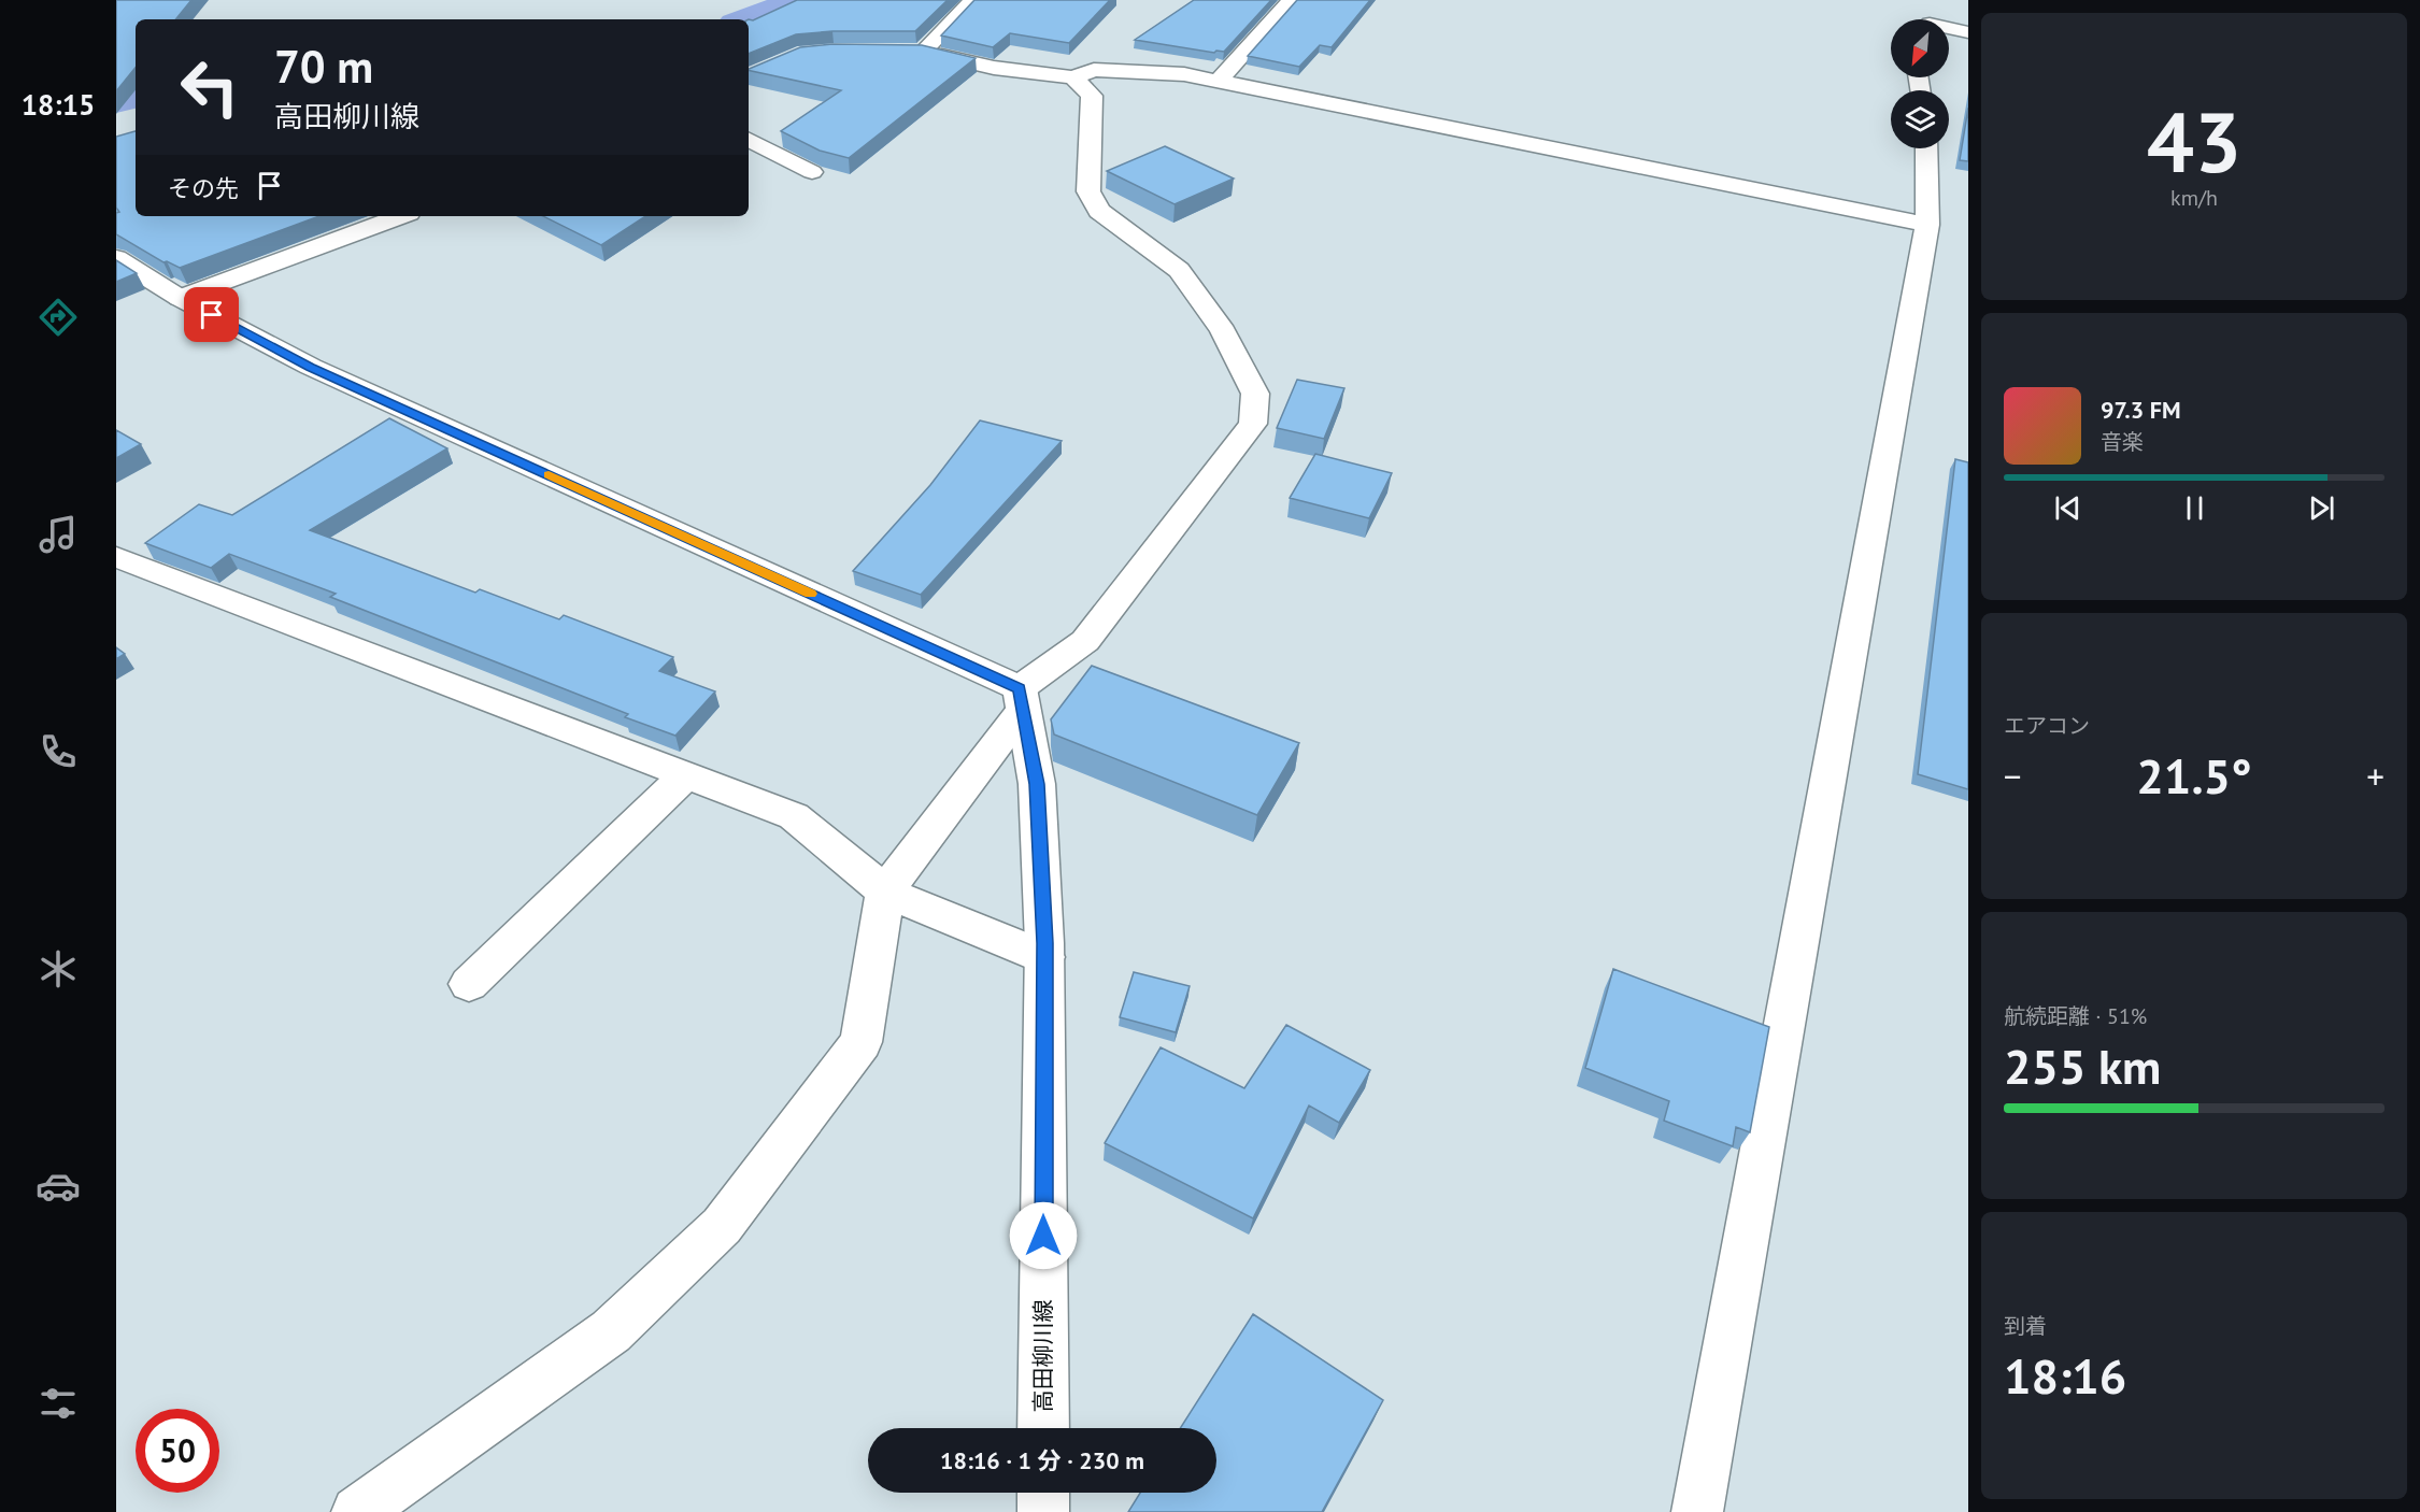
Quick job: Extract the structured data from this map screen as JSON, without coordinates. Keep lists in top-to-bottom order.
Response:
{
  "streets": {
    "street": ["高田柳川線"]
  },
  "north": "bottom left",
  "page": {
    "tabs": "18:15",
    "tile": [
      ["43", "km/h"],
      "エアコン",
      ["航続距離 · 51%", "255 km"],
      ["到着", "18:16"]
    ],
    "turn": ["70 m", "高田柳川線"],
    "then": "その先",
    "song": ["97.3 FM", "音楽"],
    "heat": ["−", "21.5°", "+"],
    "limit": "50",
    "trip": "18:16 · 1 分 · 230 m"
  }
}
